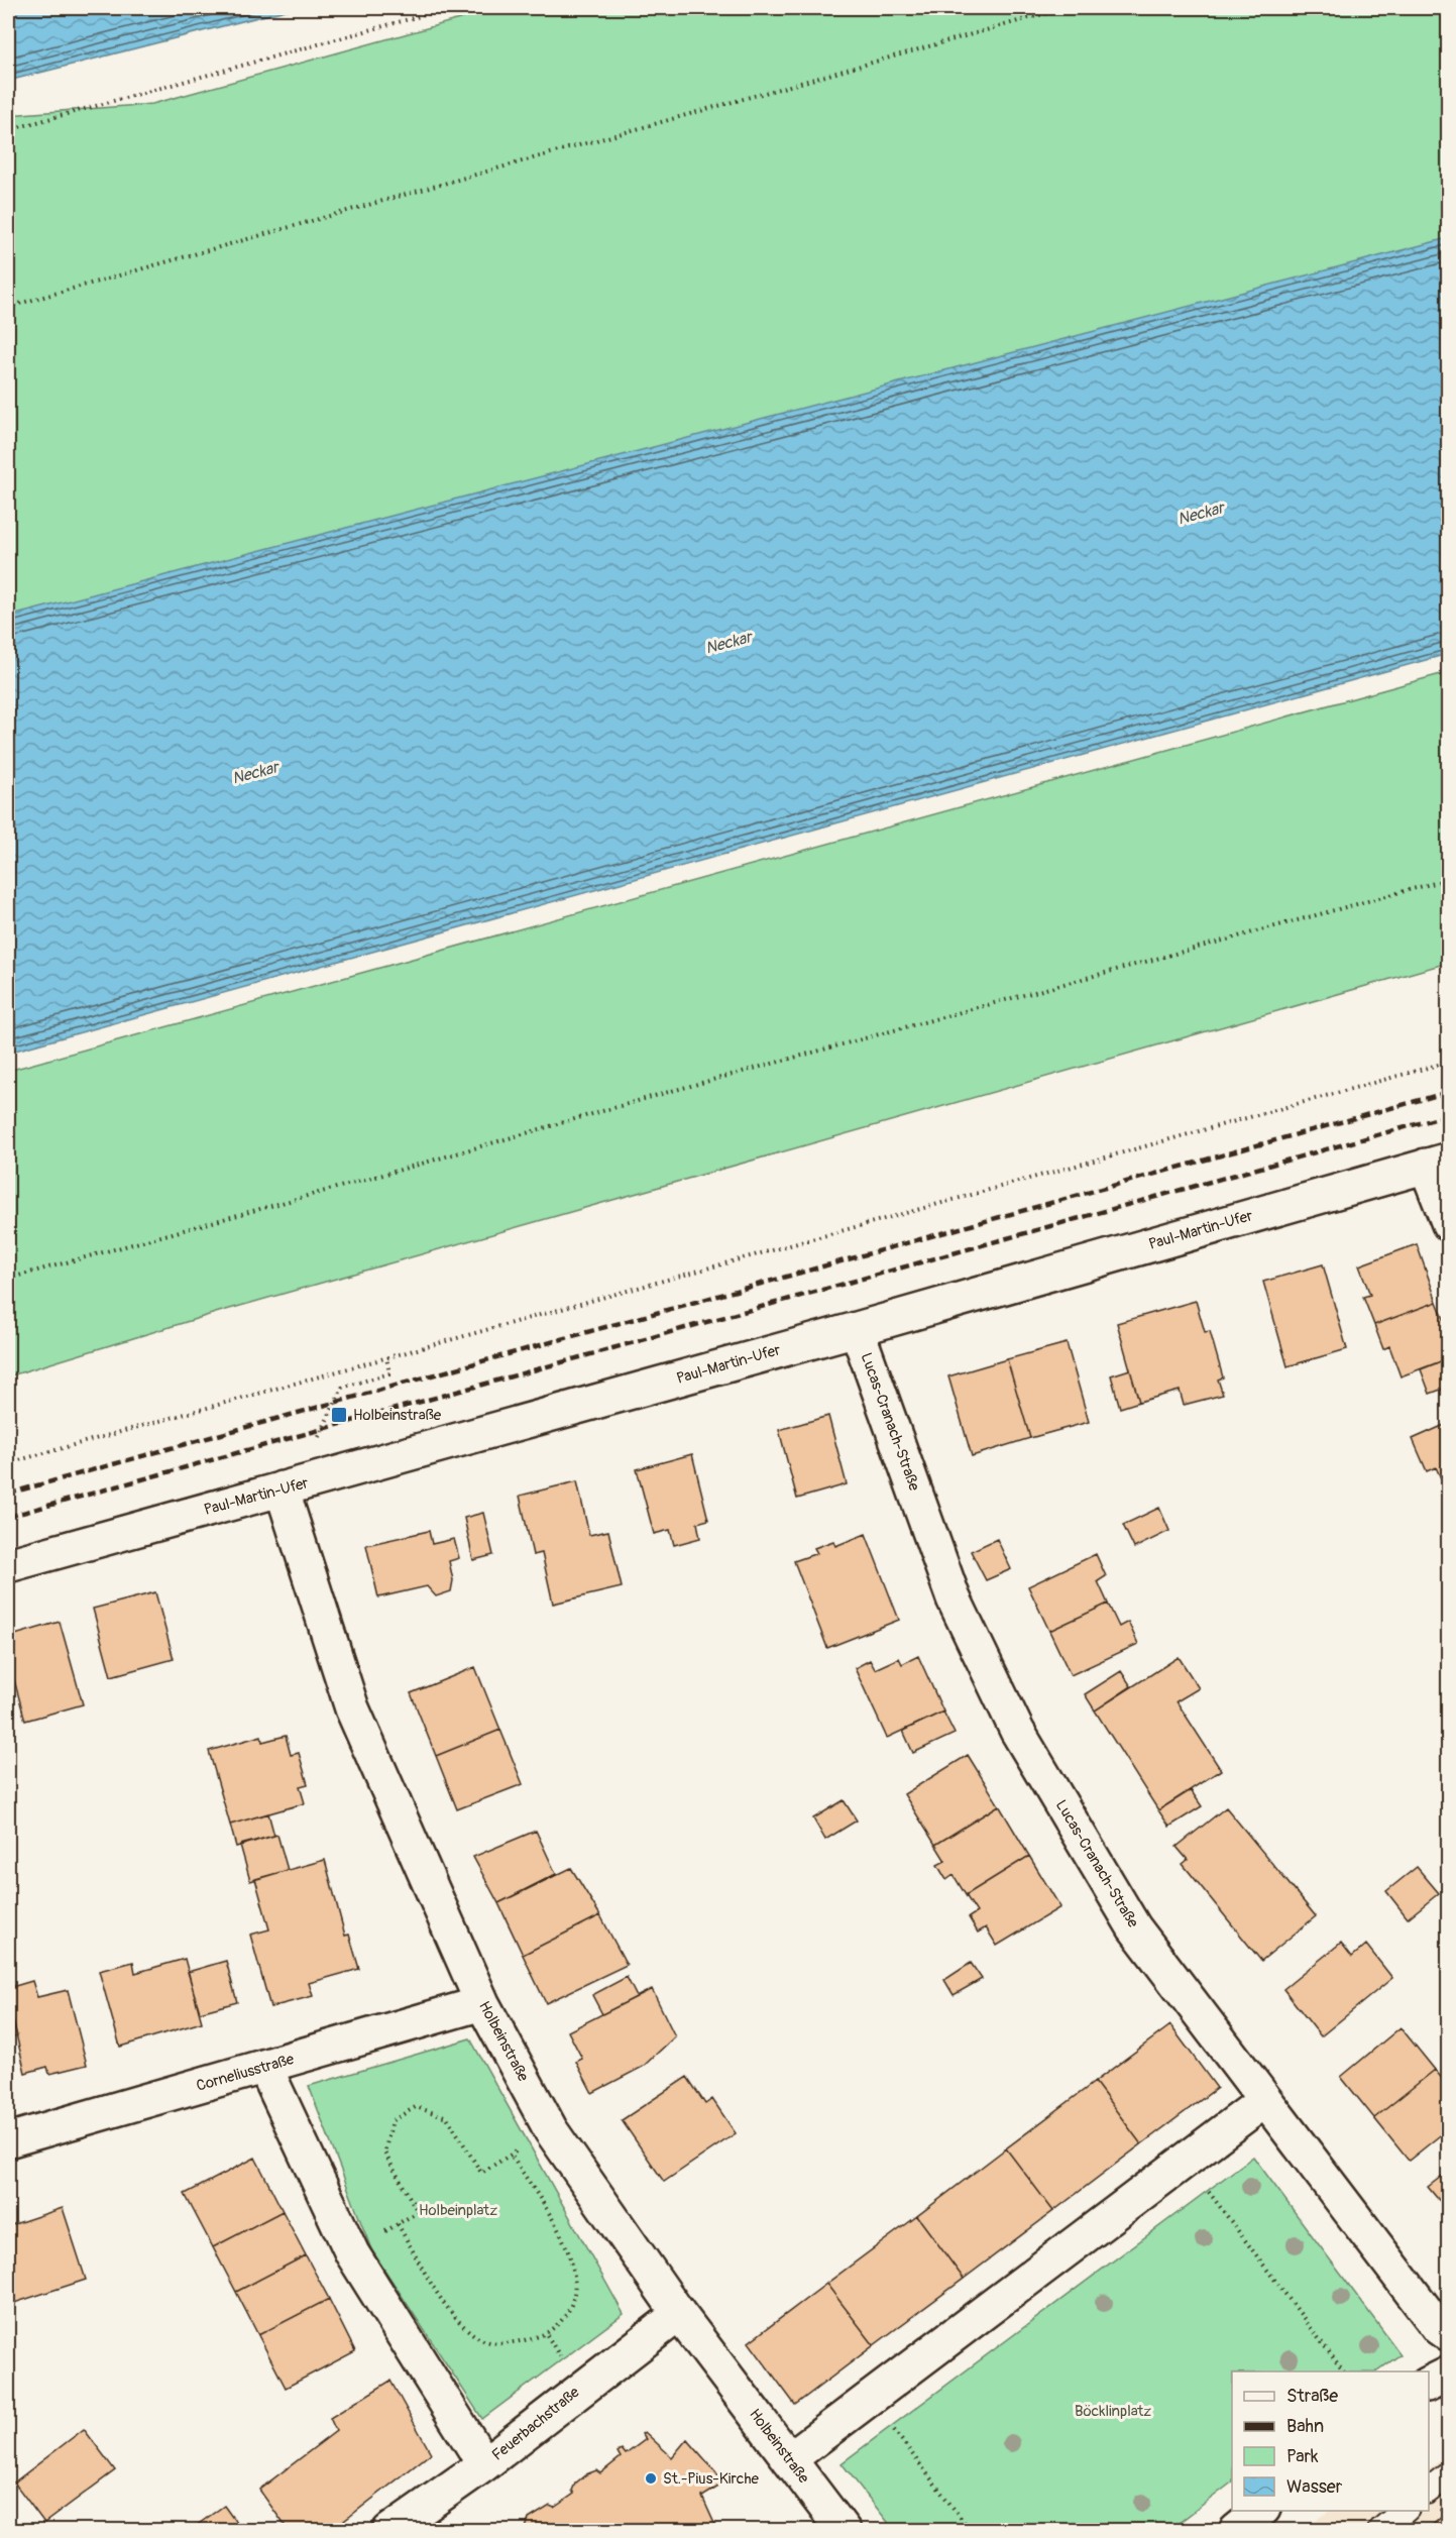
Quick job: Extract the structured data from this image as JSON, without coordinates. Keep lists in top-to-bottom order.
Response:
{
  "streets": {
    "street": [
      "Paul-Martin-Ufer",
      "Lucas-Cranach-Straße",
      "Holbeinstraße",
      "Corneliusstraße",
      "Feuerbachstraße"
    ]
  },
  "crossings": [
    ["Paul-Martin-Ufer", "Lucas-Cranach-Straße"],
    ["Paul-Martin-Ufer", "Holbeinstraße"],
    ["Holbeinstraße", "Corneliusstraße"],
    ["Holbeinstraße", "Feuerbachstraße"]
  ],
  "water": ["Neckar"],
  "parks": ["Holbeinplatz", "Böcklinplatz"],
  "places": {
    "transit": ["Holbeinstraße"],
    "other": ["St.-Pius-Kirche"]
  },
  "legend": [
    "Straße",
    "Bahn",
    "Park",
    "Wasser"
  ]
}
